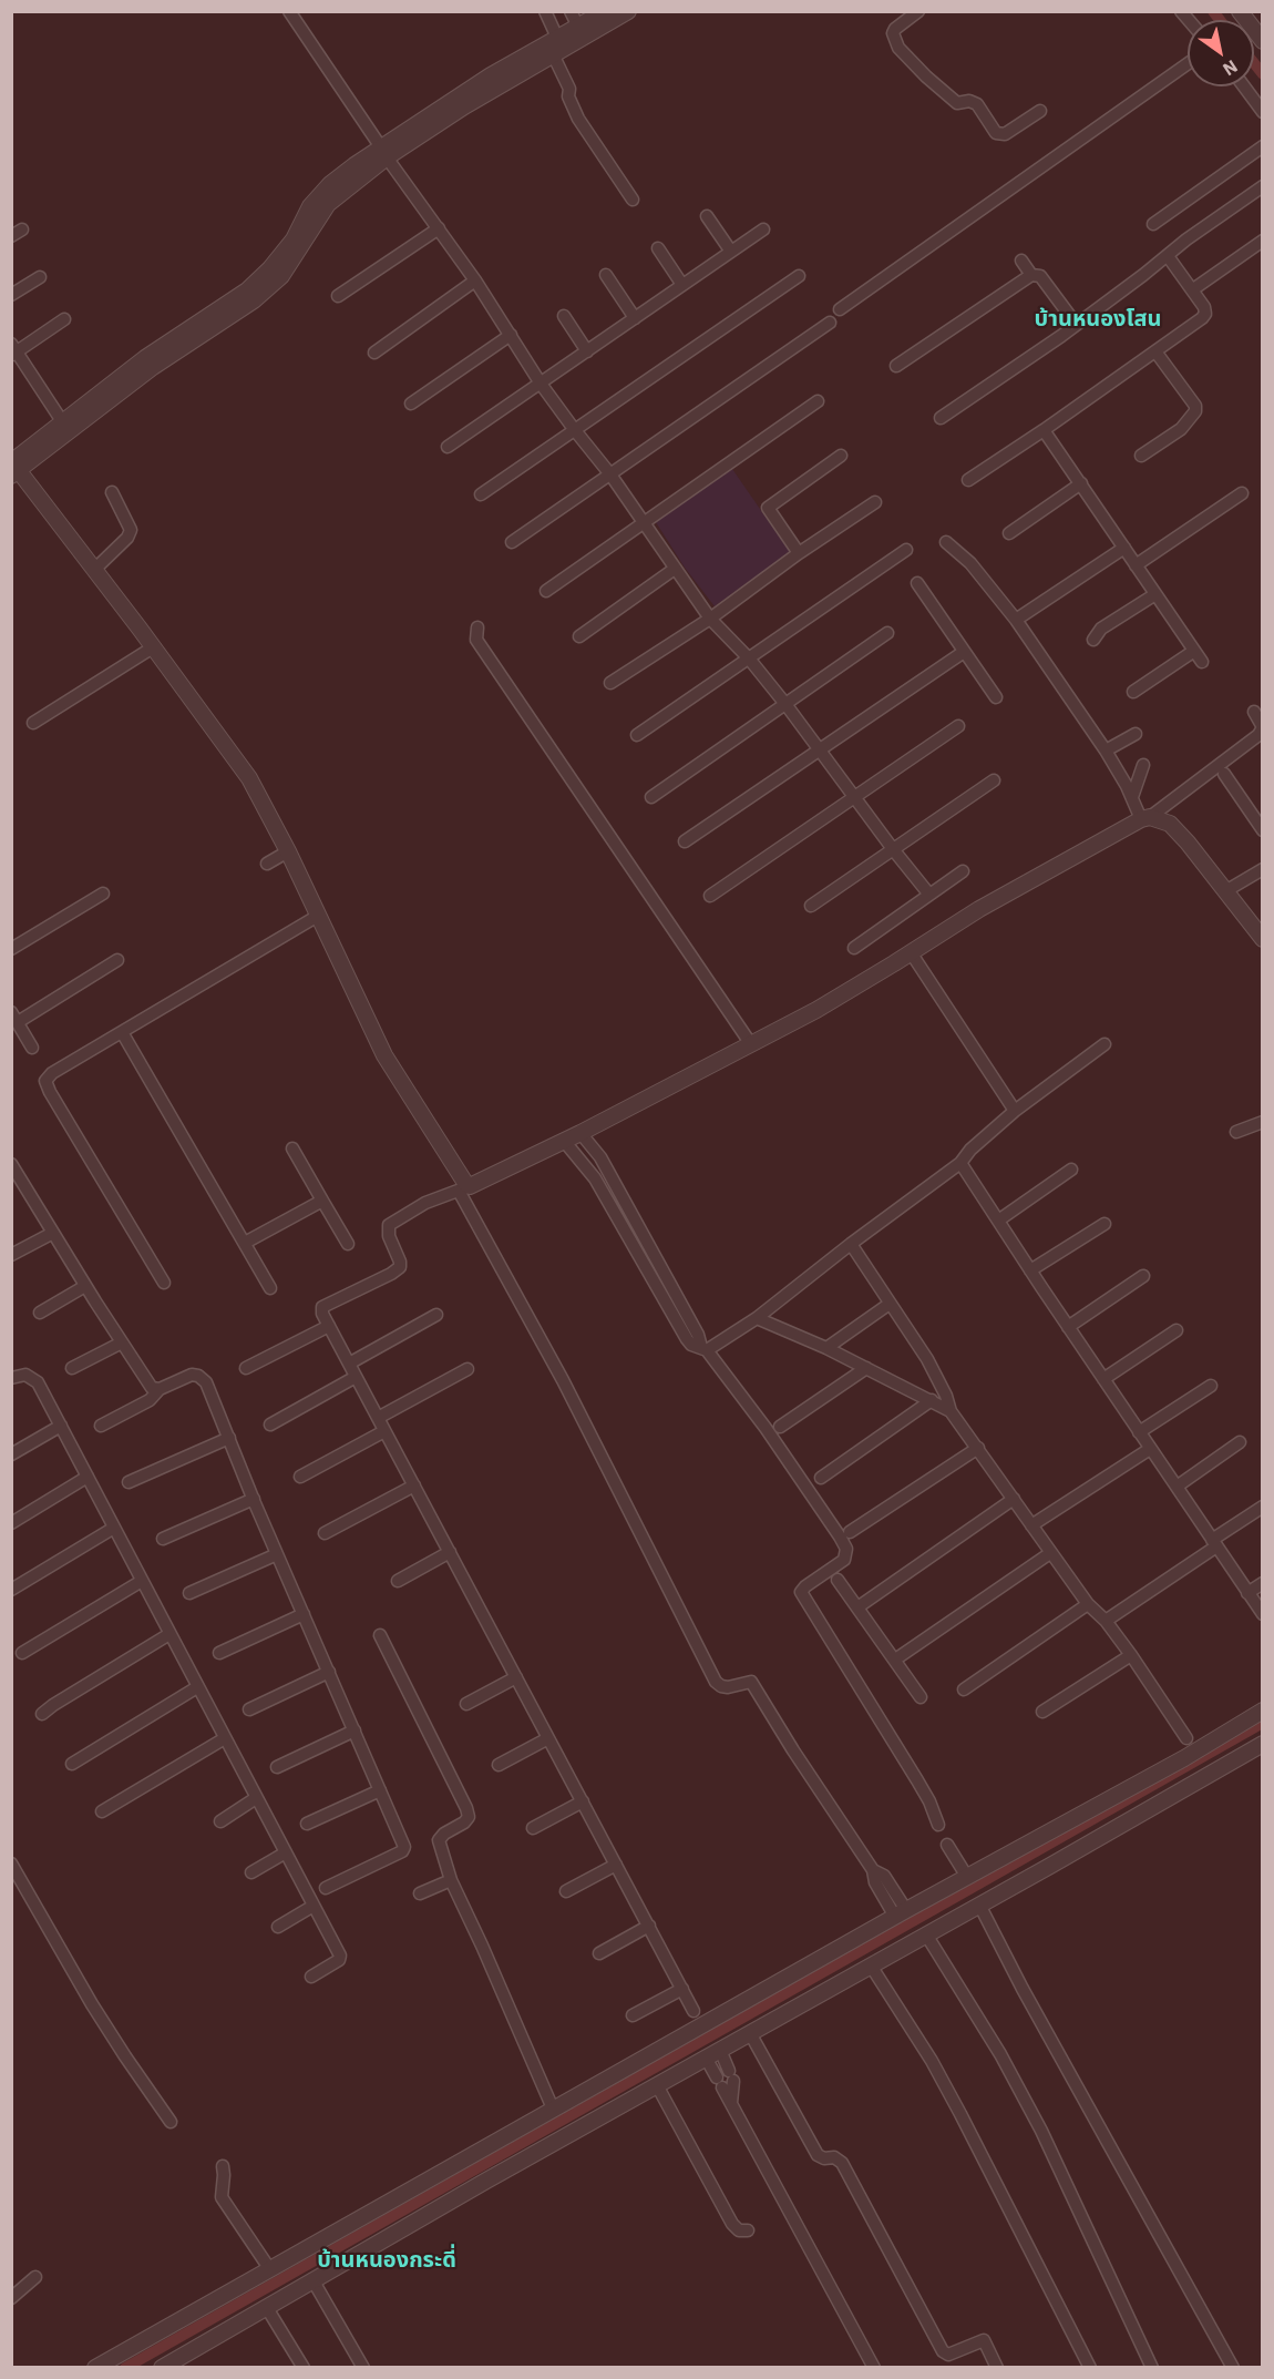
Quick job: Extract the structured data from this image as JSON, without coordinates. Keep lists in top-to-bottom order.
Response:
{
  "districts": ["บ้านหนองโสน", "บ้านหนองกระดี่"],
  "north": "bottom right"
}
